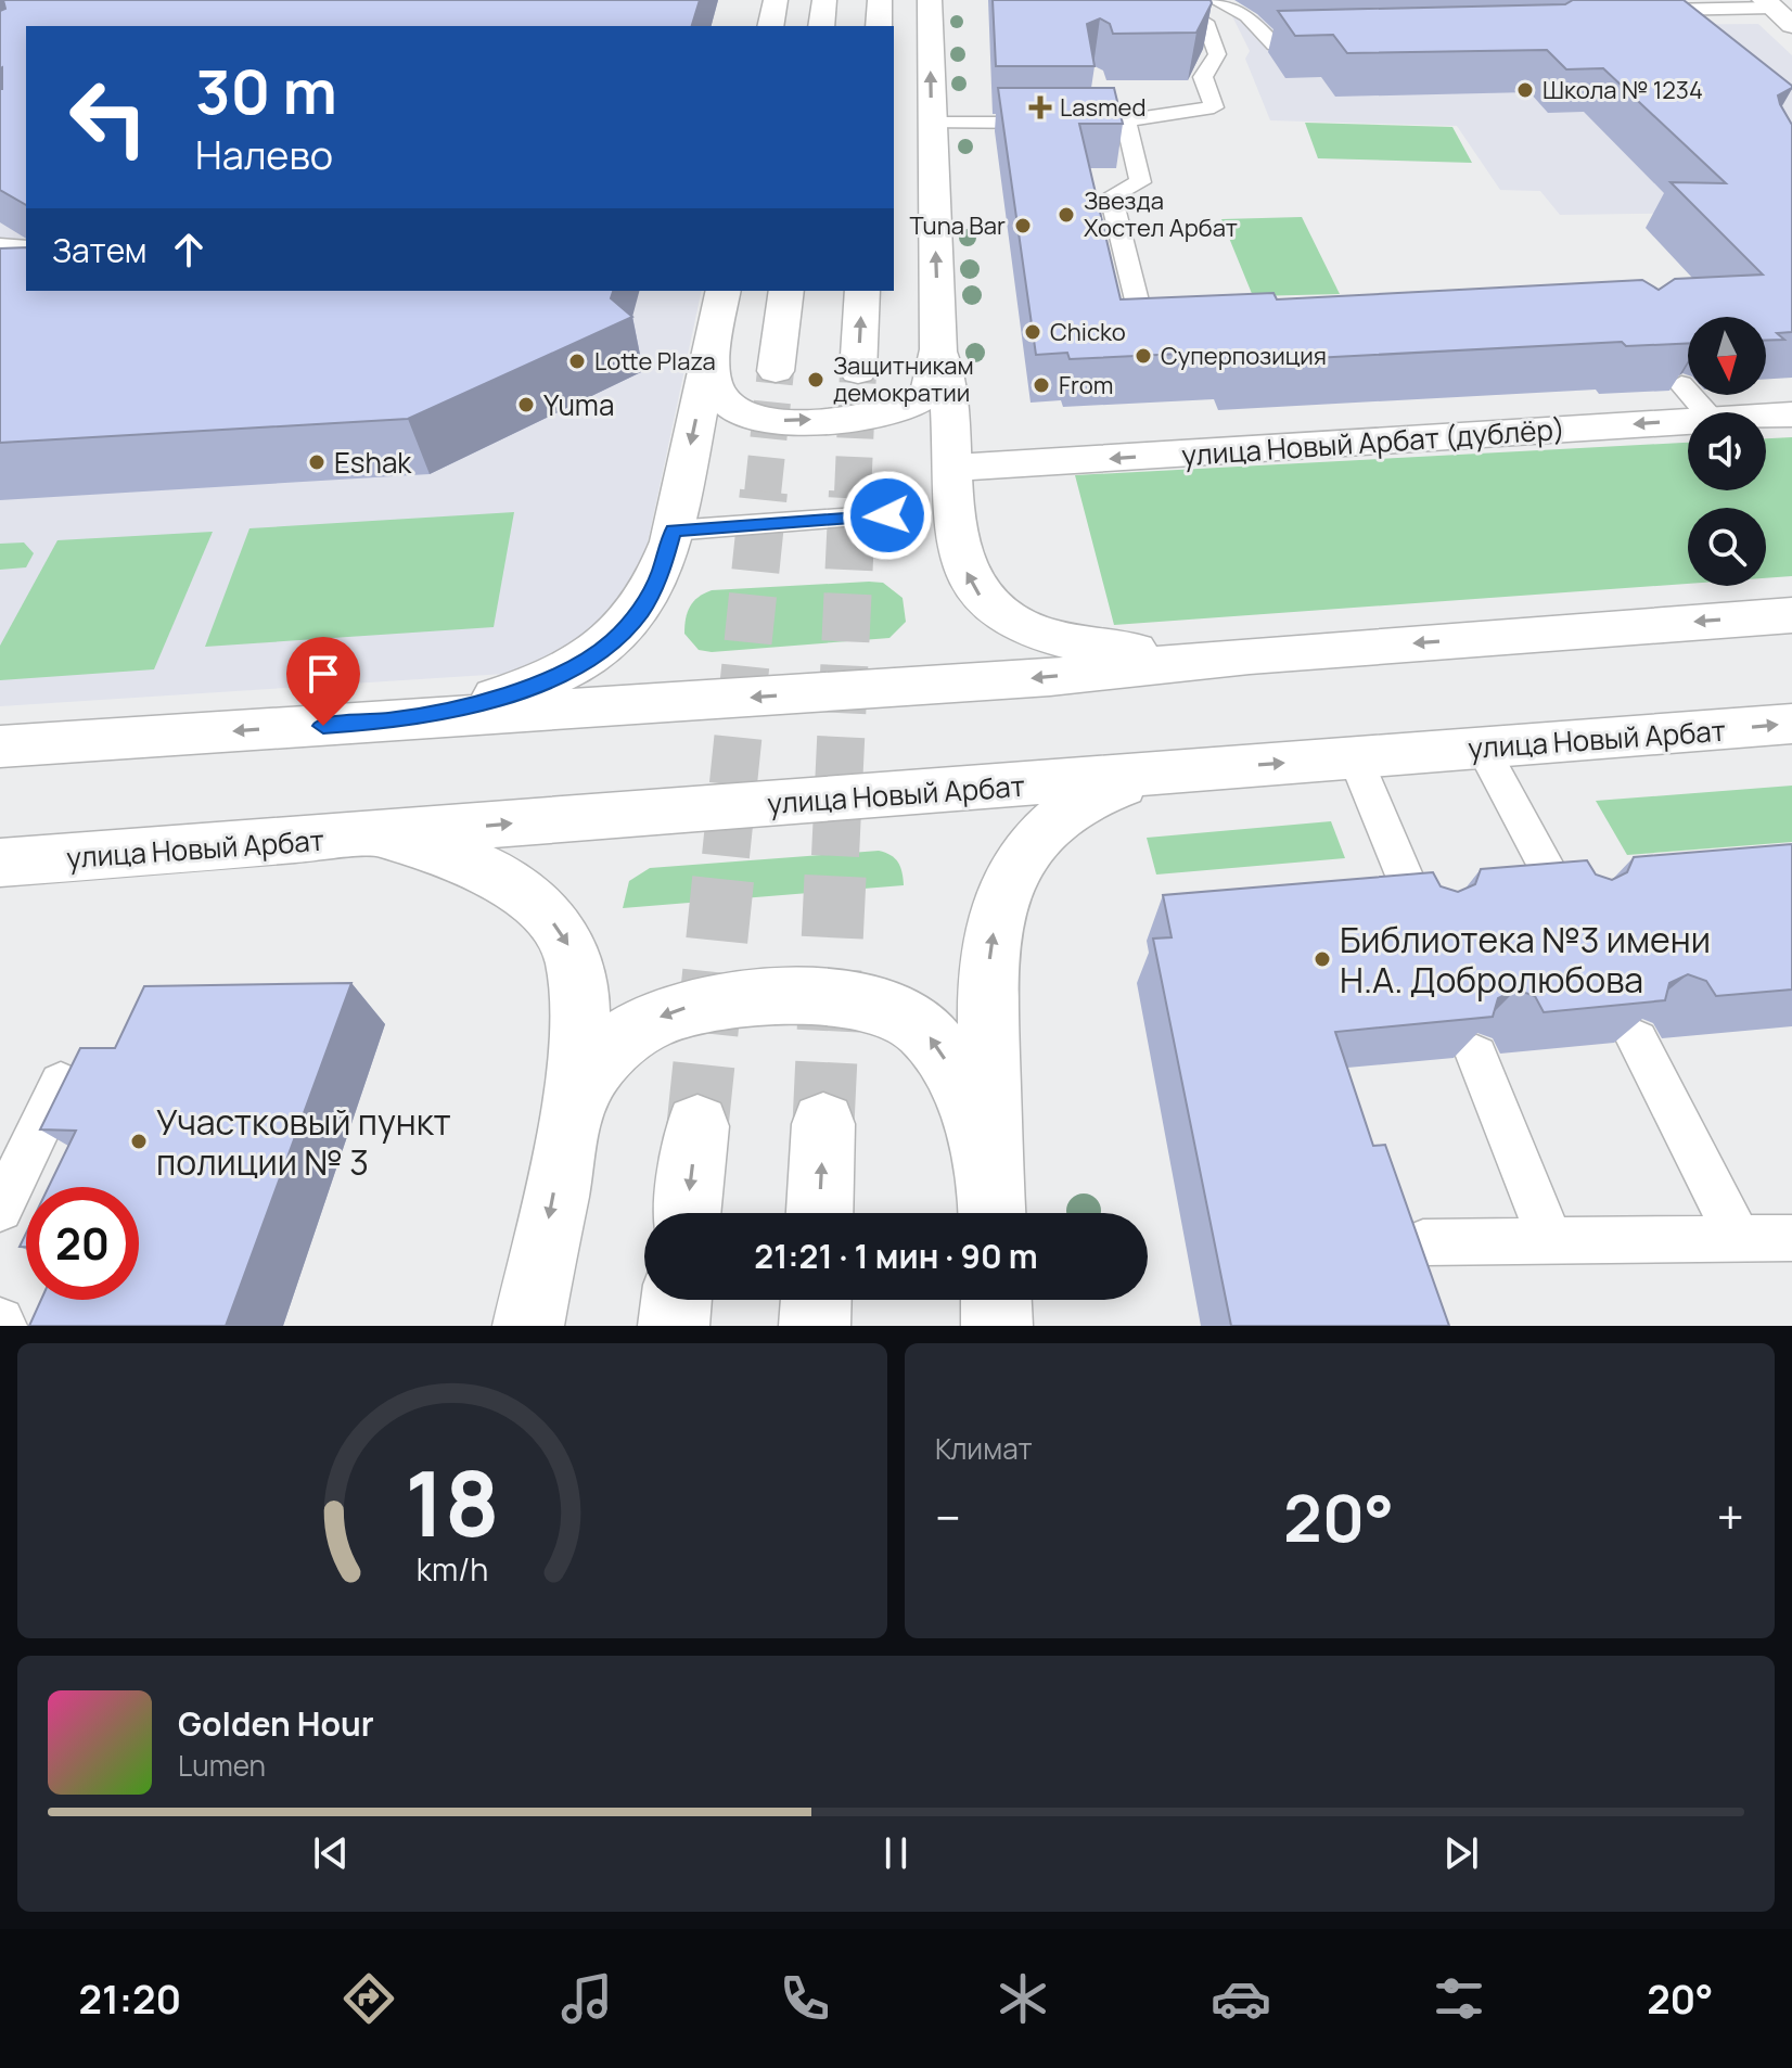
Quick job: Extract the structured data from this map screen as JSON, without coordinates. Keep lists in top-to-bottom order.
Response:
{
  "streets": {
    "main road": ["улица Новый Арбат (дублёр)", "улица Новый Арбат"]
  },
  "places": {
    "other": [
      "Школа № 1234",
      "Звезда Хостел Арбат",
      "Tuna Bar",
      "Chicko",
      "Суперпозиция",
      "Lotte Plaza",
      "Защитникам демократии",
      "From",
      "Yuma",
      "Eshak",
      "Библиотека №3 имени Н.А. Добролюбова",
      "Участковый пункт полиции № 3"
    ],
    "health": ["Lasmed"]
  },
  "north": "bottom",
  "page": {
    "turn": ["30 m", "Налево"],
    "then": "Затем",
    "limit": "20",
    "trip": "21:21 · 1 мин · 90 m",
    "tile": "Климат",
    "heat": ["−", "20°", "+"],
    "song": ["Golden Hour", "Lumen"],
    "tabs": ["21:20", "20°"],
    "gauge": ["18", "km/h"]
  }
}
